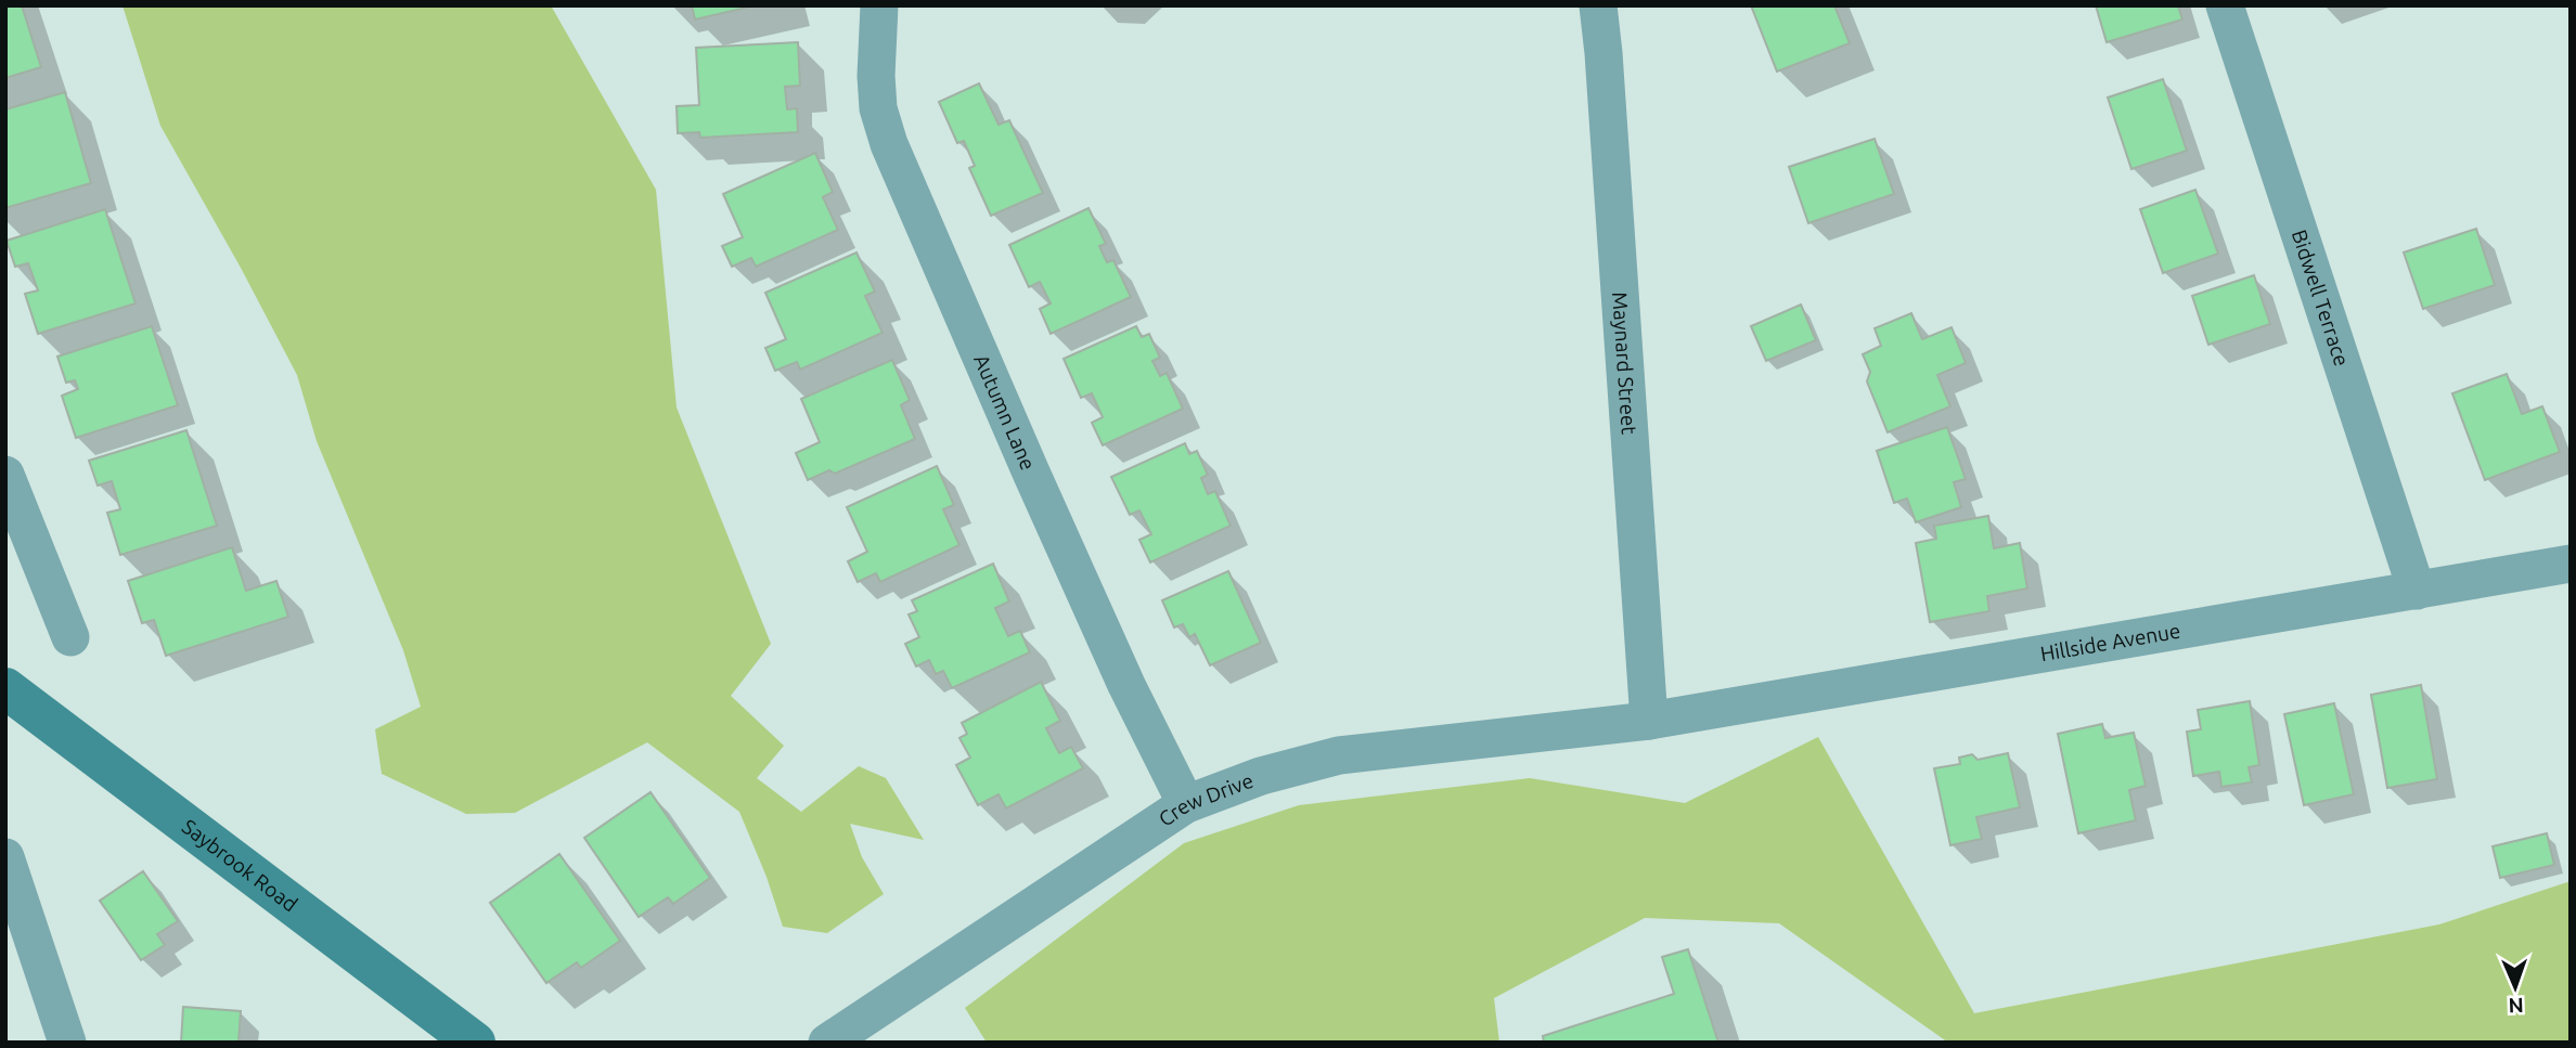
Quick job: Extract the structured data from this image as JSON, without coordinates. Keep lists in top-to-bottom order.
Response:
{
  "streets": {
    "main road": ["Saybrook Road"],
    "street": [
      "Bidwell Terrace",
      "Maynard Street",
      "Autumn Lane",
      "Hillside Avenue",
      "Crew Drive"
    ]
  },
  "crossings": [
    ["Bidwell Terrace", "Hillside Avenue"],
    ["Maynard Street", "Hillside Avenue"],
    ["Maynard Street", "Crew Drive"],
    ["Autumn Lane", "Crew Drive"],
    ["Hillside Avenue", "Crew Drive"]
  ],
  "north": "bottom"
}
